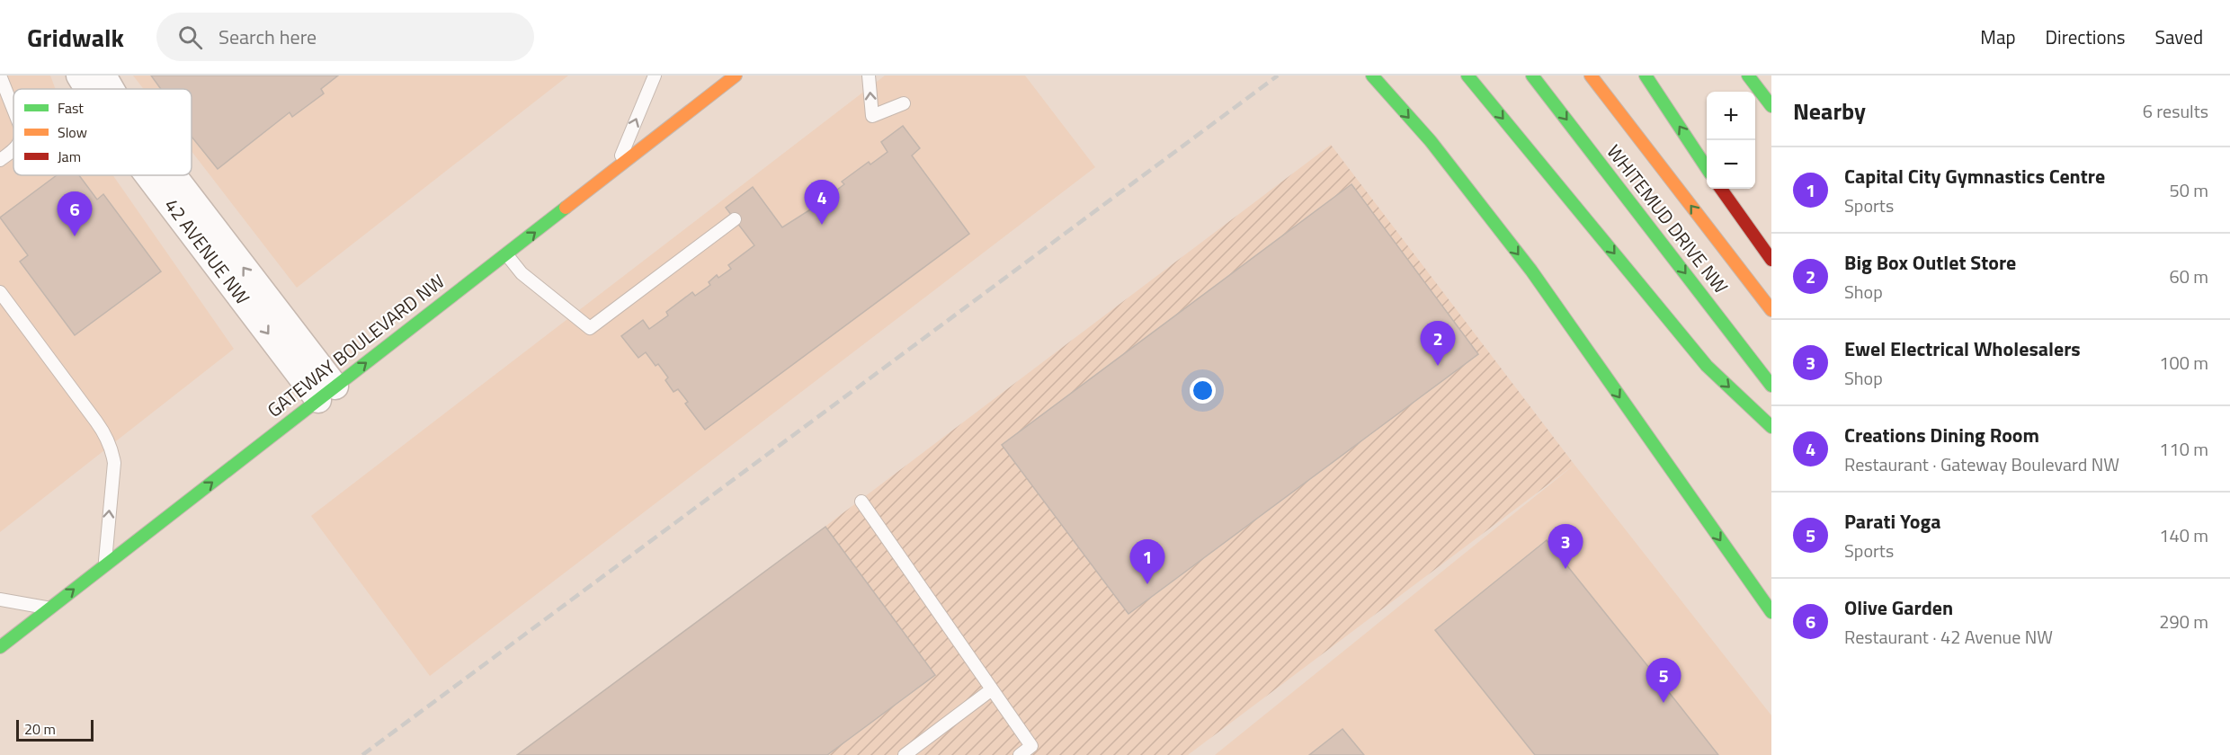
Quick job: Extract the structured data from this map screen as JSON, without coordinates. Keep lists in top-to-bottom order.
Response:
{
  "streets": {
    "main road": ["WHITEMUD DRIVE NW", "GATEWAY BOULEVARD NW"],
    "street": ["42 AVENUE NW"]
  },
  "crossings": [
    ["42 AVENUE NW", "GATEWAY BOULEVARD NW"]
  ],
  "one_way": ["GATEWAY BOULEVARD NW"],
  "legend": ["Fast", "Slow", "Jam"],
  "scale_bar": "20 m",
  "page": {
    "header": "Gridwalk",
    "search": "Search here",
    "nav": ["Map", "Directions", "Saved"],
    "heading": ["Nearby", "6 results"],
    "map_buttons": ["+", "−"],
    "list": [
      {
        "mark": "1",
        "name": "Capital City Gymnastics Centre",
        "note": "Sports",
        "value": "50 m"
      },
      {
        "mark": "2",
        "name": "Big Box Outlet Store",
        "note": "Shop",
        "value": "60 m"
      },
      {
        "mark": "3",
        "name": "Ewel Electrical Wholesalers",
        "note": "Shop",
        "value": "100 m"
      },
      {
        "mark": "4",
        "name": "Creations Dining Room",
        "note": "Restaurant · Gateway Boulevard NW",
        "value": "110 m"
      },
      {
        "mark": "5",
        "name": "Parati Yoga",
        "note": "Sports",
        "value": "140 m"
      },
      {
        "mark": "6",
        "name": "Olive Garden",
        "note": "Restaurant · 42 Avenue NW",
        "value": "290 m"
      }
    ],
    "pins": [
      "4",
      "6",
      "2",
      "3",
      "1",
      "5"
    ],
    "scale": "20 m"
  }
}
